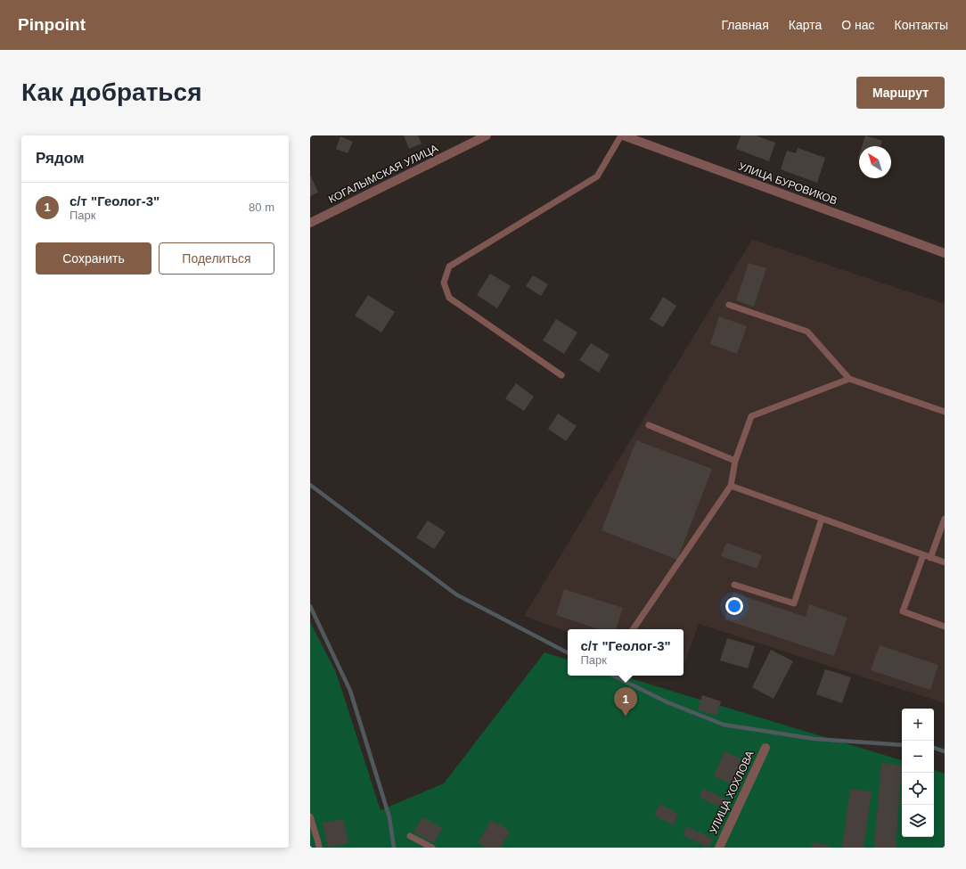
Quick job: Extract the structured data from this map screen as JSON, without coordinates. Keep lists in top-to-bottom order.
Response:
{
  "streets": {
    "street": ["КОГАЛЫМСКАЯ УЛИЦА", "УЛИЦА БУРОВИКОВ", "УЛИЦА ХОХЛОВА"]
  },
  "north": "top left",
  "page": {
    "header": "Pinpoint",
    "nav": [
      "Главная",
      "Карта",
      "О нас",
      "Контакты"
    ],
    "buttons": [
      "Маршрут",
      ["Сохранить", "Поделиться"]
    ],
    "title": "Как добраться",
    "heading": "Рядом",
    "list": [
      {
        "mark": "1",
        "name": "с/т \"Геолог-3\"",
        "note": "Парк",
        "value": "80 m"
      }
    ],
    "popup": ["с/т \"Геолог-3\"", "Парк"],
    "pins": "1",
    "map_buttons": ["+", "−"]
  }
}
